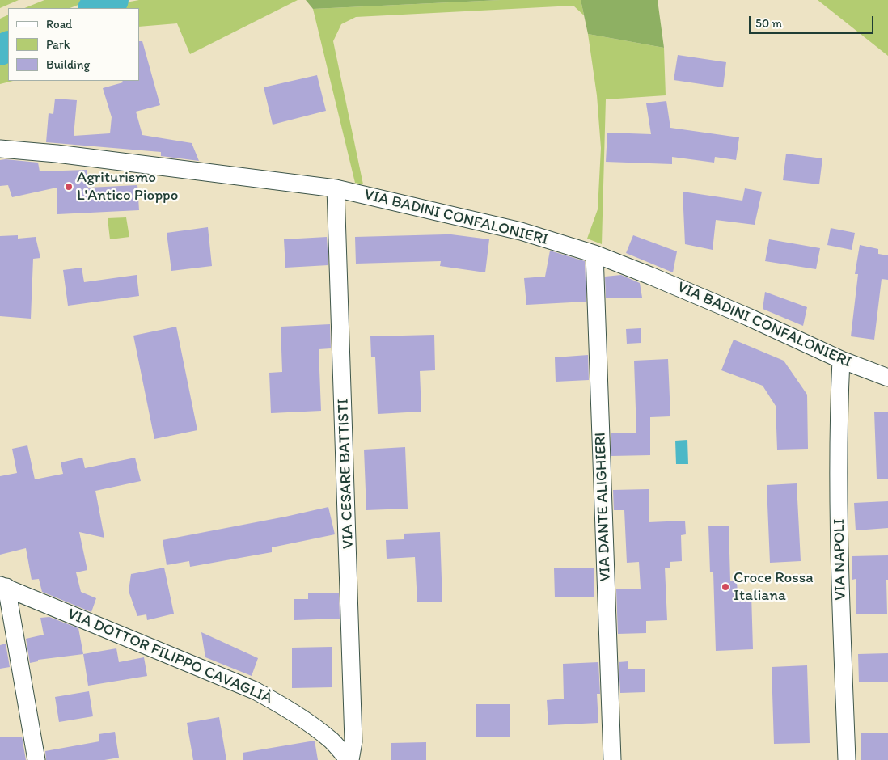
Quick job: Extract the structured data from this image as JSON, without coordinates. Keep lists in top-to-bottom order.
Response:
{
  "streets": {
    "street": [
      "VIA BADINI CONFALONIERI",
      "VIA CESARE BATTISTI",
      "VIA DANTE ALIGHIERI",
      "VIA NAPOLI",
      "VIA DOTTOR FILIPPO CAVAGLIÀ"
    ]
  },
  "crossings": [
    ["VIA BADINI CONFALONIERI", "VIA CESARE BATTISTI"],
    ["VIA BADINI CONFALONIERI", "VIA DANTE ALIGHIERI"],
    ["VIA BADINI CONFALONIERI", "VIA NAPOLI"],
    ["VIA CESARE BATTISTI", "VIA DOTTOR FILIPPO CAVAGLIÀ"]
  ],
  "places": ["Agriturismo L'Antico Pioppo", "Croce Rossa Italiana"],
  "legend": ["Road", "Park", "Building"],
  "scale_bar": "50 m"
}
